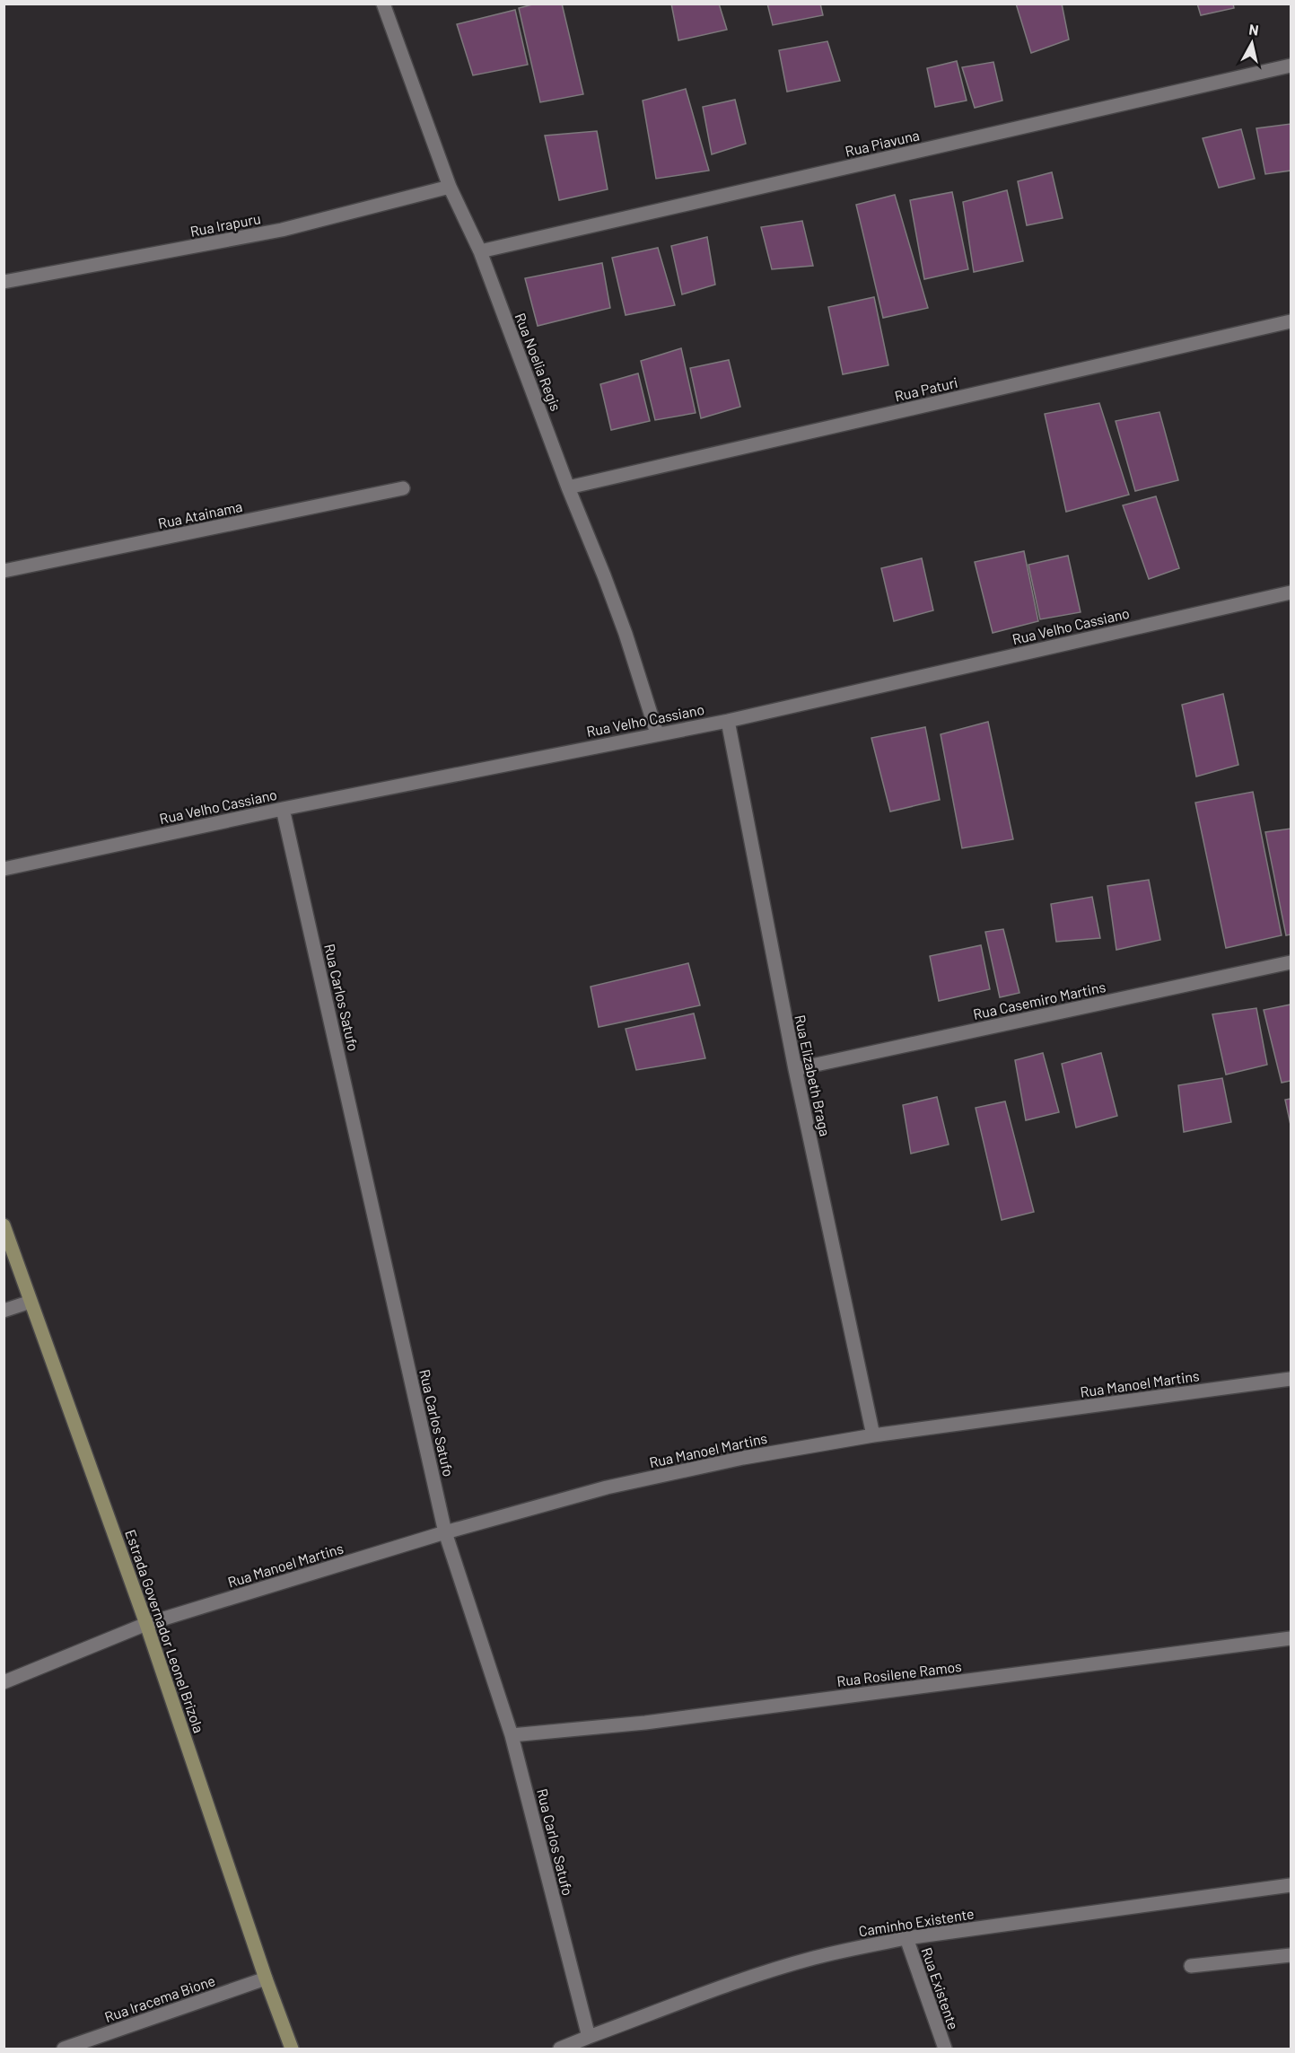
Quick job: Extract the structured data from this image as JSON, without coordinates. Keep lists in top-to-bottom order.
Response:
{
  "streets": {
    "main road": ["Estrada Governador Leonel Brizola"],
    "street": [
      "Rua Piavuna",
      "Rua Irapuru",
      "Rua Noelia Regis",
      "Rua Paturi",
      "Rua Atainama",
      "Rua Velho Cassiano",
      "Rua Carlos Satufo",
      "Rua Casemiro Martins",
      "Rua Elizabeth Braga",
      "Rua Manoel Martins",
      "Rua Rosilene Ramos",
      "Caminho Existente",
      "Rua Existente",
      "Rua Iracema Bione"
    ]
  },
  "crossings": [
    ["Rua Piavuna", "Rua Noelia Regis"],
    ["Rua Irapuru", "Rua Noelia Regis"],
    ["Rua Noelia Regis", "Rua Paturi"],
    ["Rua Noelia Regis", "Rua Velho Cassiano"],
    ["Rua Velho Cassiano", "Rua Carlos Satufo"],
    ["Rua Velho Cassiano", "Rua Elizabeth Braga"],
    ["Rua Carlos Satufo", "Rua Manoel Martins"],
    ["Rua Carlos Satufo", "Rua Rosilene Ramos"],
    ["Rua Carlos Satufo", "Caminho Existente"],
    ["Rua Casemiro Martins", "Rua Elizabeth Braga"],
    ["Rua Elizabeth Braga", "Rua Manoel Martins"],
    ["Rua Manoel Martins", "Estrada Governador Leonel Brizola"],
    ["Estrada Governador Leonel Brizola", "Rua Iracema Bione"],
    ["Caminho Existente", "Rua Existente"]
  ],
  "north": "top"
}
